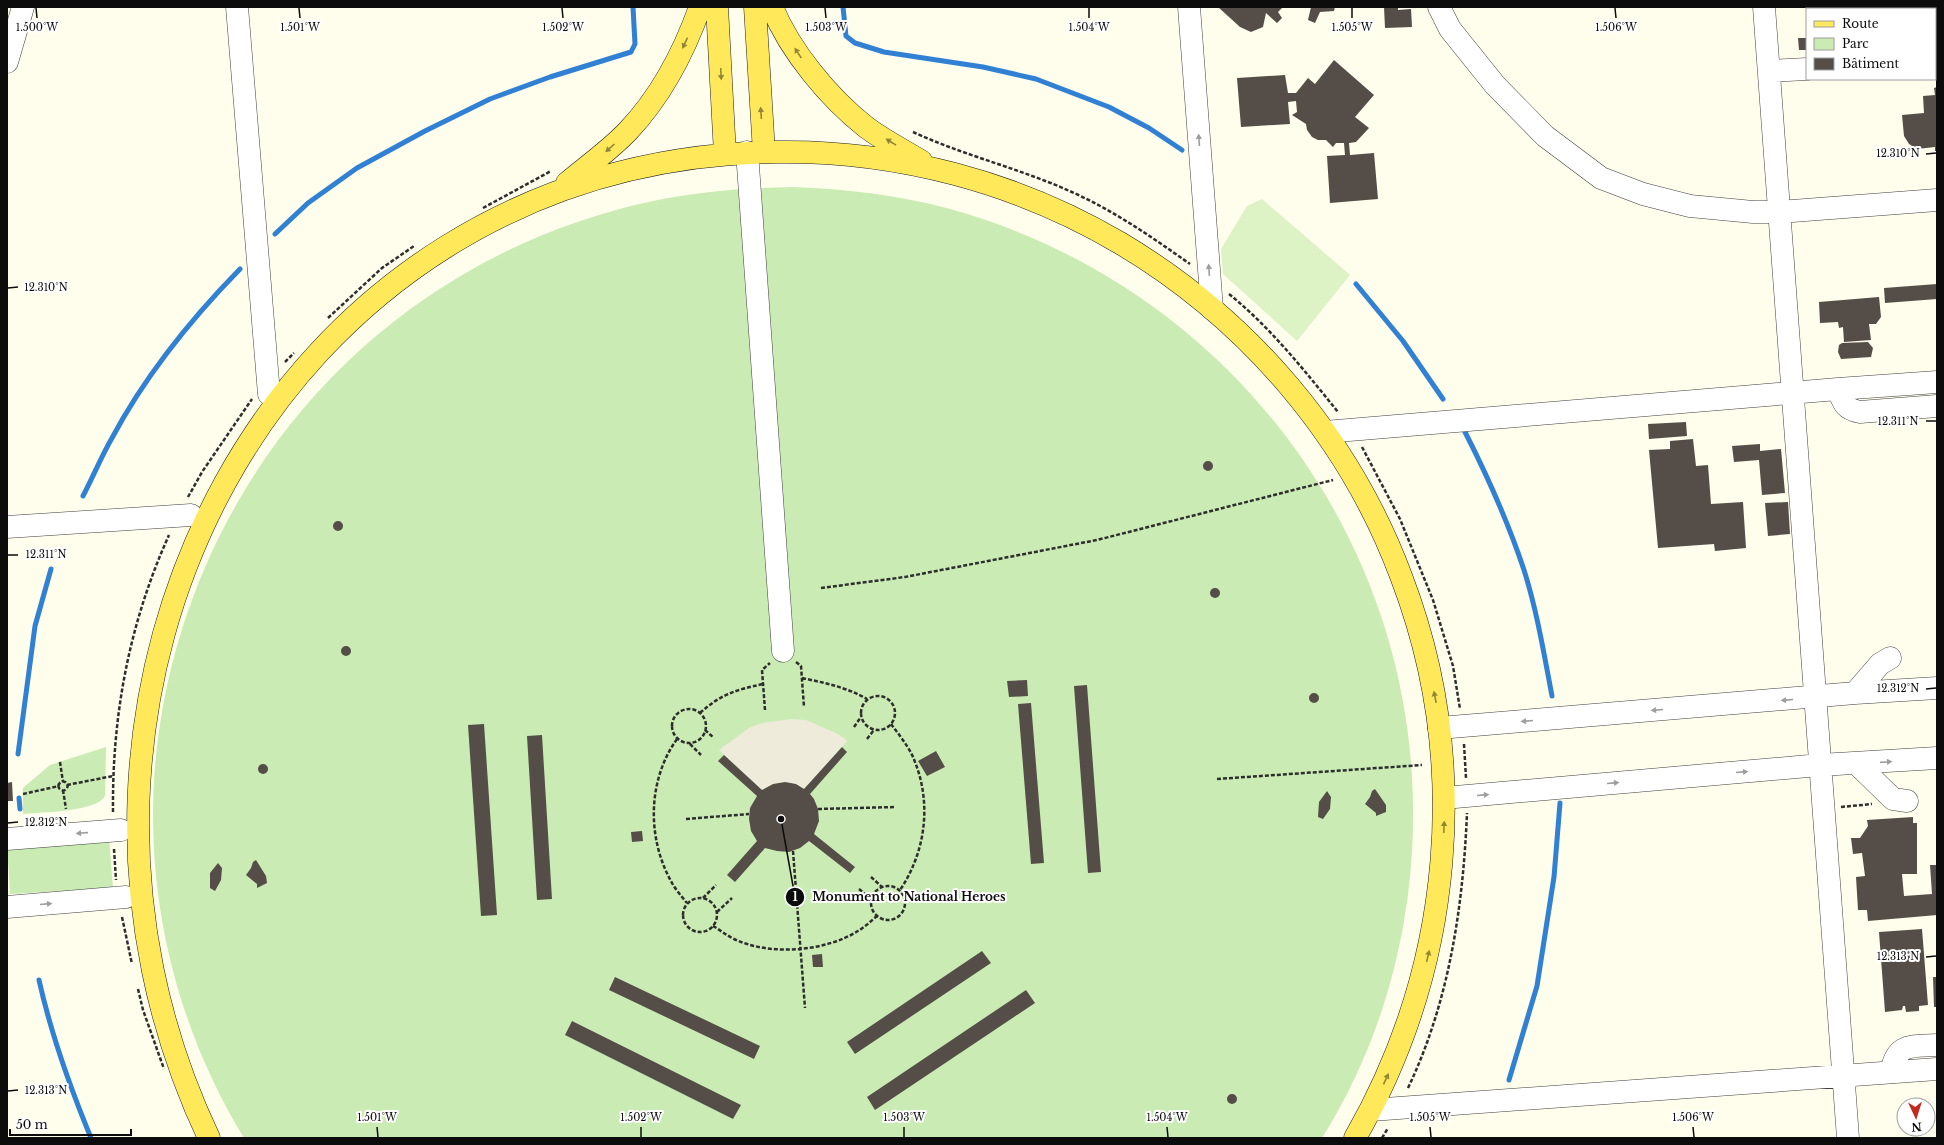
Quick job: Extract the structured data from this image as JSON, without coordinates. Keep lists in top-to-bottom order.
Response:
{
  "places": ["Monument to National Heroes"],
  "legend": ["Route", "Parc", "Bâtiment"],
  "scale_bar": "50 m",
  "north": "bottom",
  "coordinates": [
    "1.500°W",
    "1.501°W",
    "1.502°W",
    "1.503°W",
    "1.504°W",
    "1.505°W",
    "1.506°W",
    "12.310°N",
    "12.311°N",
    "12.312°N",
    "12.313°N"
  ]
}
